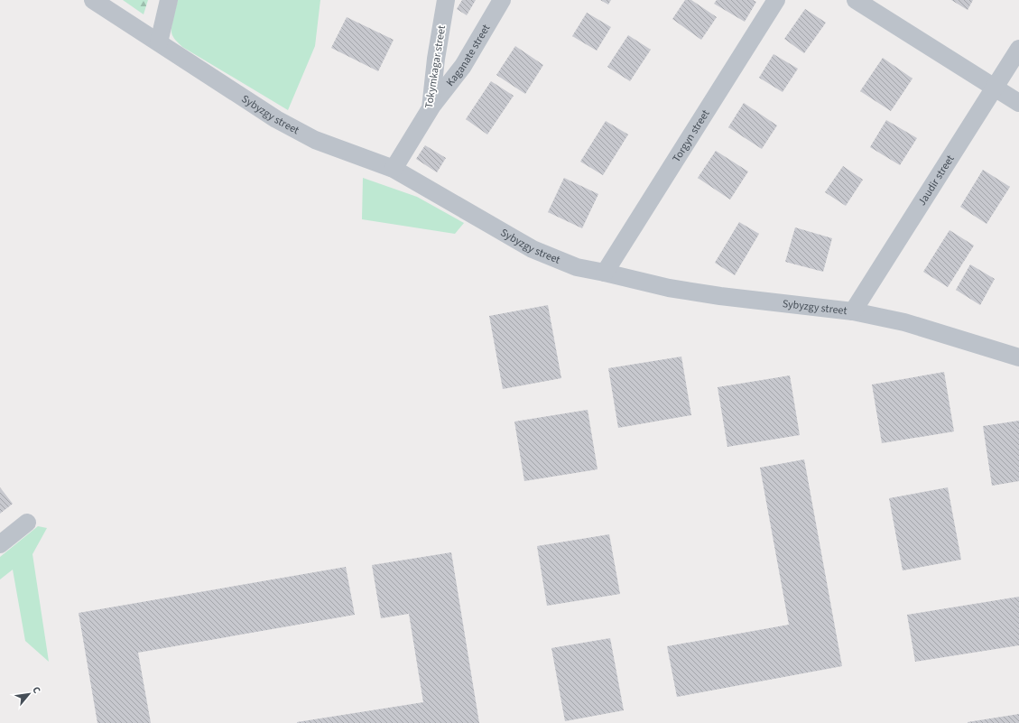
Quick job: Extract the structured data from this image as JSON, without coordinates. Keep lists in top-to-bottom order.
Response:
{
  "streets": {
    "street": [
      "Kaganate street",
      "Tokymkagar street",
      "Sybyzgy street",
      "Torgyn street",
      "Jaudir street"
    ]
  },
  "crossings": [
    ["Kaganate street", "Tokymkagar street"],
    ["Tokymkagar street", "Sybyzgy street"],
    ["Sybyzgy street", "Torgyn street"],
    ["Sybyzgy street", "Jaudir street"]
  ],
  "north": "top right"
}
